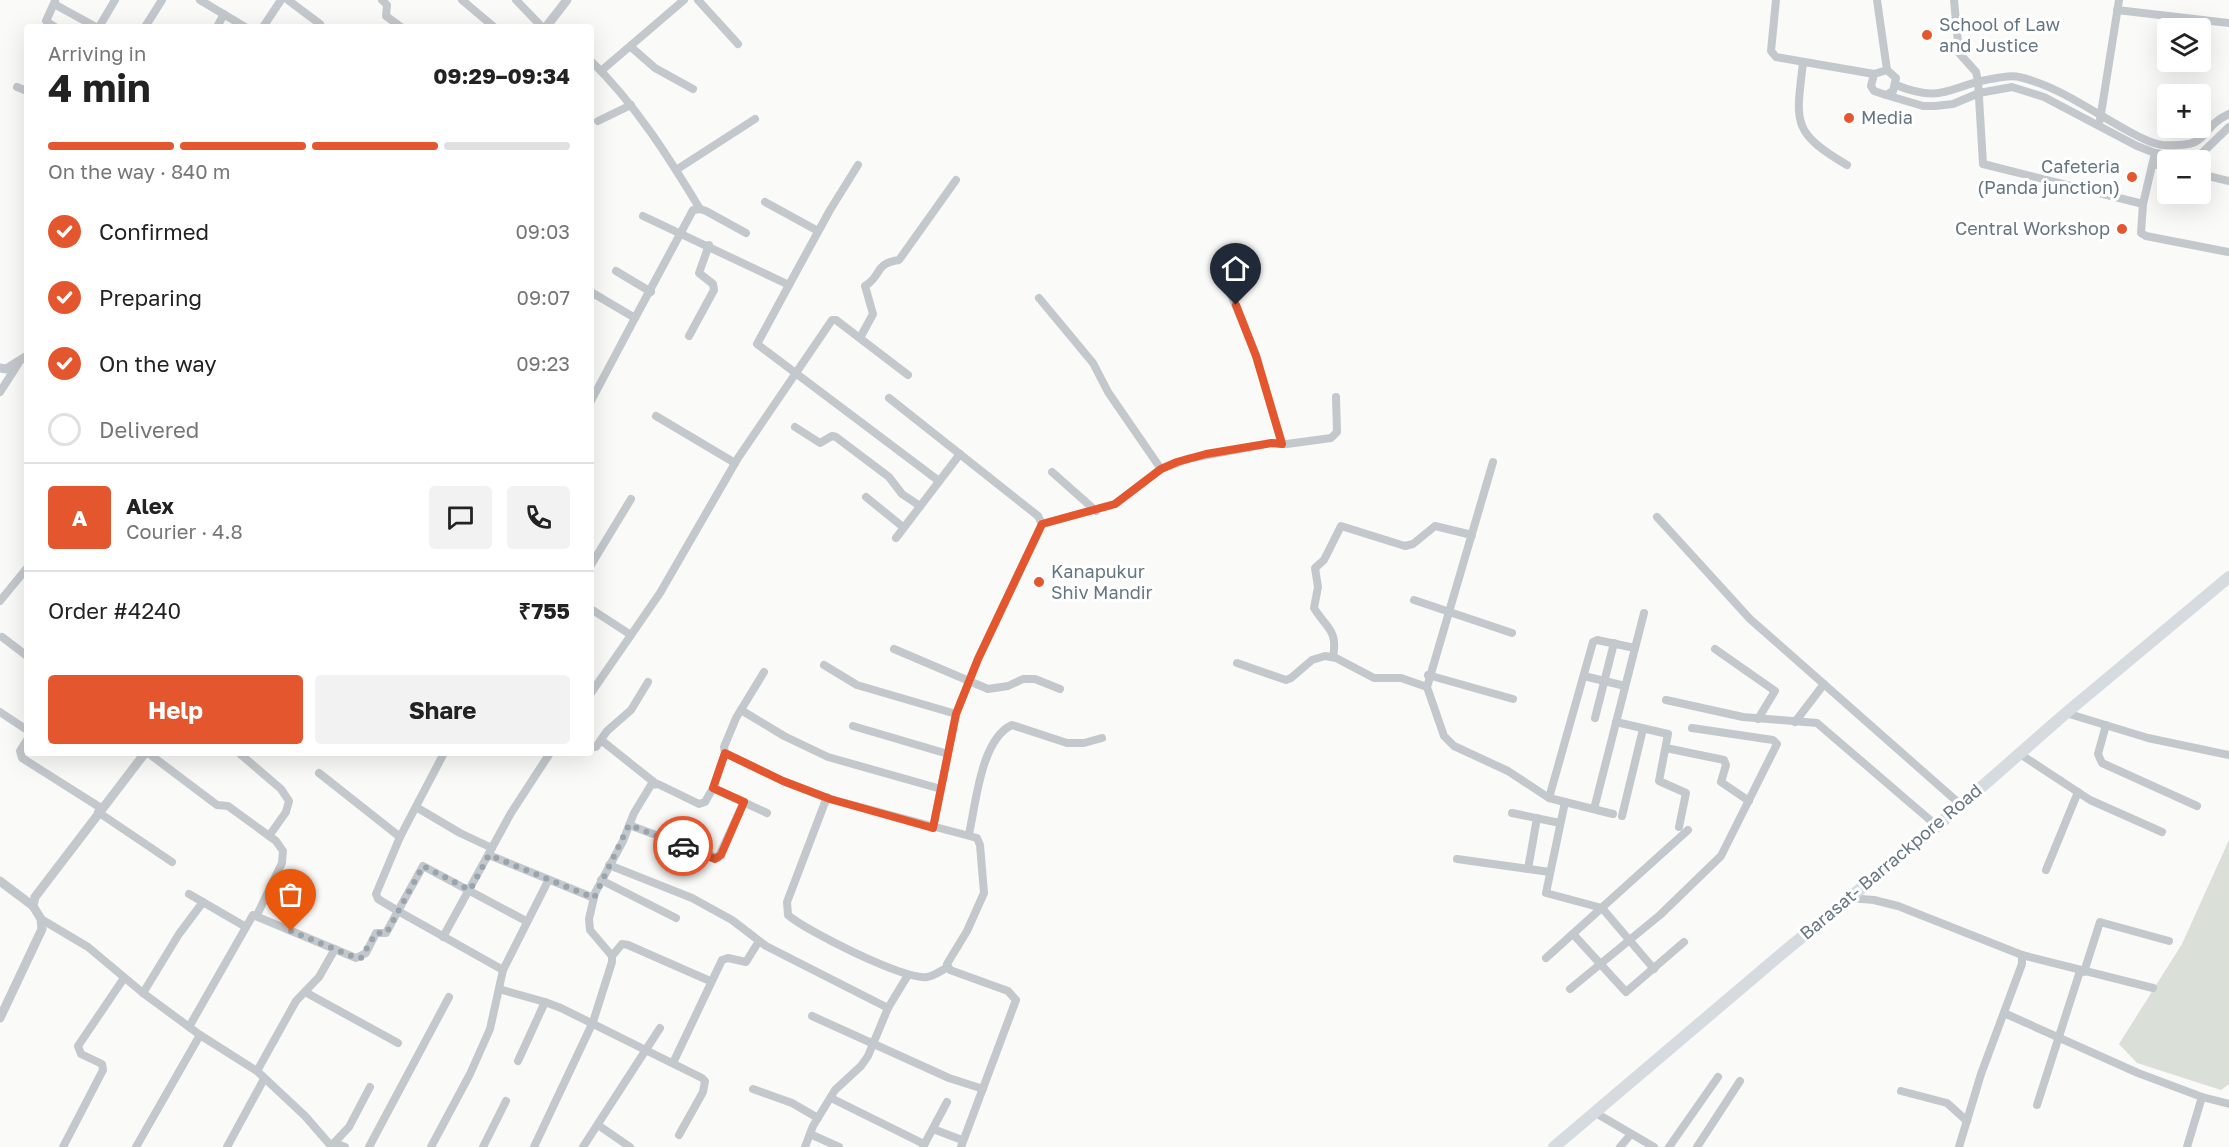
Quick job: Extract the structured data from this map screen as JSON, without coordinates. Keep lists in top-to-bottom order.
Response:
{
  "streets": {
    "main road": ["Barasat- Barrackpore Road"]
  },
  "places": [
    "School of Law and Justice",
    "Media",
    "Cafeteria (Panda junction)",
    "Central Workshop",
    "Kanapukur Shiv Mandir"
  ],
  "page": {
    "map_buttons": ["+", "−"],
    "heading": ["4 min", "Arriving in", "09:29–09:34"],
    "panel": [
      "Alex",
      "Courier · 4.8",
      "Order #4240",
      "₹755"
    ],
    "bar": "On the way · 840 m",
    "list": [
      ["Confirmed", "09:03"],
      ["Preparing", "09:07"],
      ["On the way", "09:23"],
      "Delivered"
    ],
    "round": "A",
    "buttons": ["Help", "Share"]
  }
}
